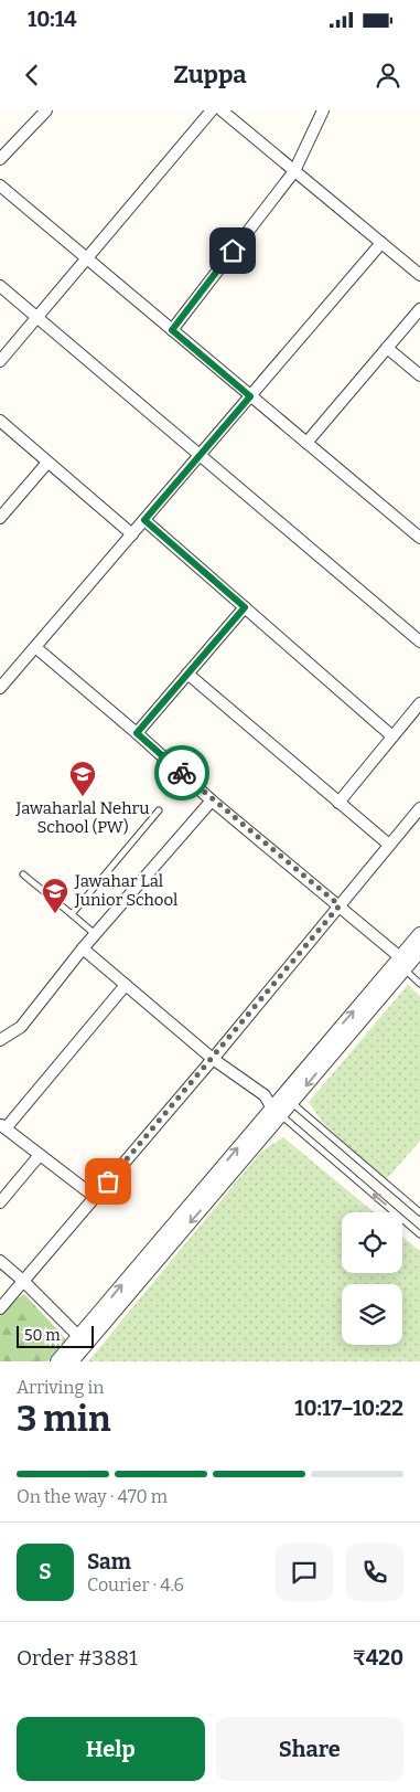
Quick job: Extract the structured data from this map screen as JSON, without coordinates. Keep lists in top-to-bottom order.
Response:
{
  "places": {
    "school or university": ["Jawaharlal Nehru School (PW)", "Jawahar Lal Junior School"]
  },
  "scale_bar": "50 m",
  "page": {
    "status": "10:14",
    "header": "Zuppa",
    "scale": "50 m",
    "heading": ["3 min", "Arriving in", "10:17–10:22"],
    "panel": [
      "Sam",
      "Courier · 4.6",
      "Order #3881",
      "₹420"
    ],
    "bar": "On the way · 470 m",
    "round": "S",
    "buttons": ["Help", "Share"]
  }
}
